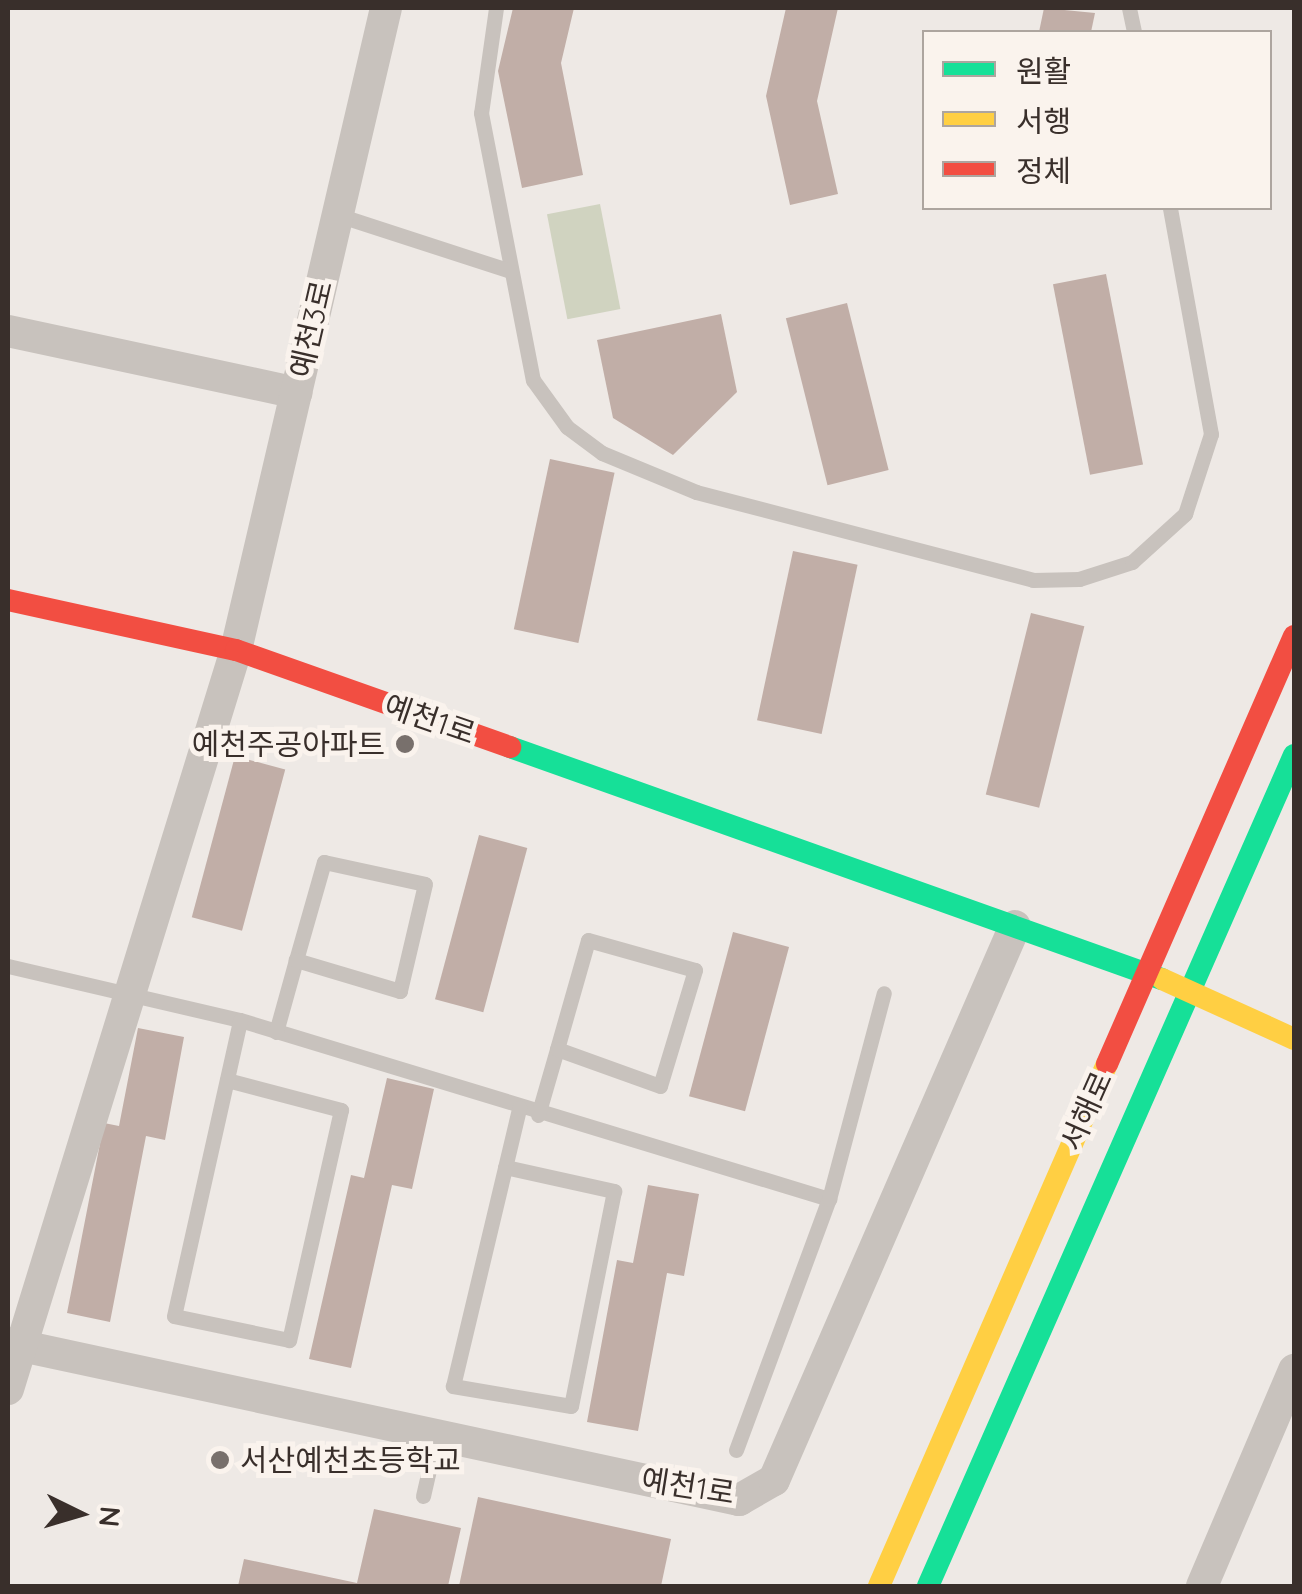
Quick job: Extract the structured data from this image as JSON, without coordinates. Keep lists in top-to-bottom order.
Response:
{
  "streets": {
    "main road": ["예천1로", "서해로"],
    "street": ["예천3로"]
  },
  "crossings": [
    ["예천3로", "예천1로"],
    ["예천1로", "서해로"]
  ],
  "places": ["예천주공아파트", "서산예천초등학교"],
  "legend": ["원활", "서행", "정체"],
  "north": "right"
}
